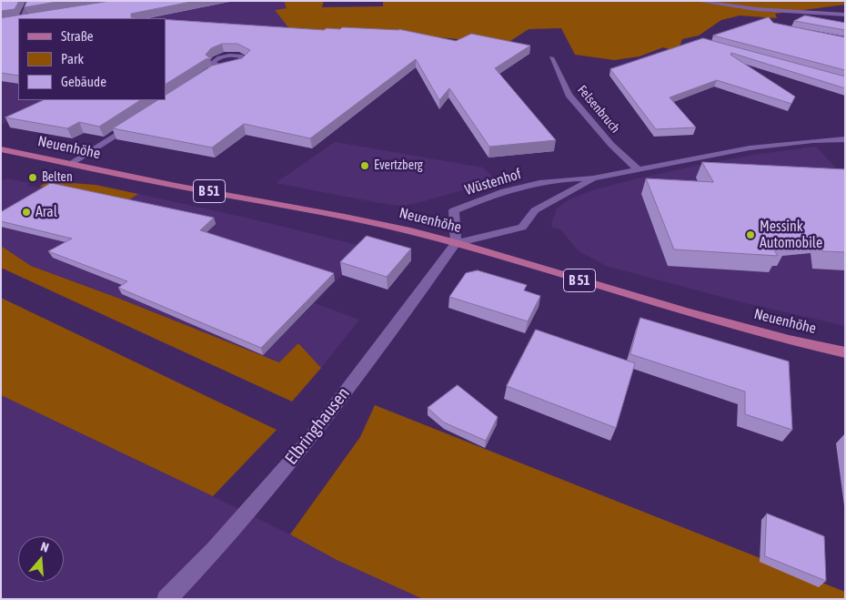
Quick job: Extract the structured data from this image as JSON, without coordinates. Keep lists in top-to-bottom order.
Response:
{
  "streets": {
    "main road": [
      "Felsenbruch",
      "Neuenhöhe",
      "Wüstenhof",
      "B 51",
      "Elbringhausen"
    ]
  },
  "crossings": [
    ["Felsenbruch", "Wüstenhof"],
    ["Neuenhöhe", "Wüstenhof"],
    ["Neuenhöhe", "Elbringhausen"],
    ["Wüstenhof", "Elbringhausen"]
  ],
  "places": [
    "Evertzberg",
    "Belten",
    "Aral",
    "Messink Automobile"
  ],
  "legend": ["Straße", "Park", "Gebäude"],
  "north": "top"
}
